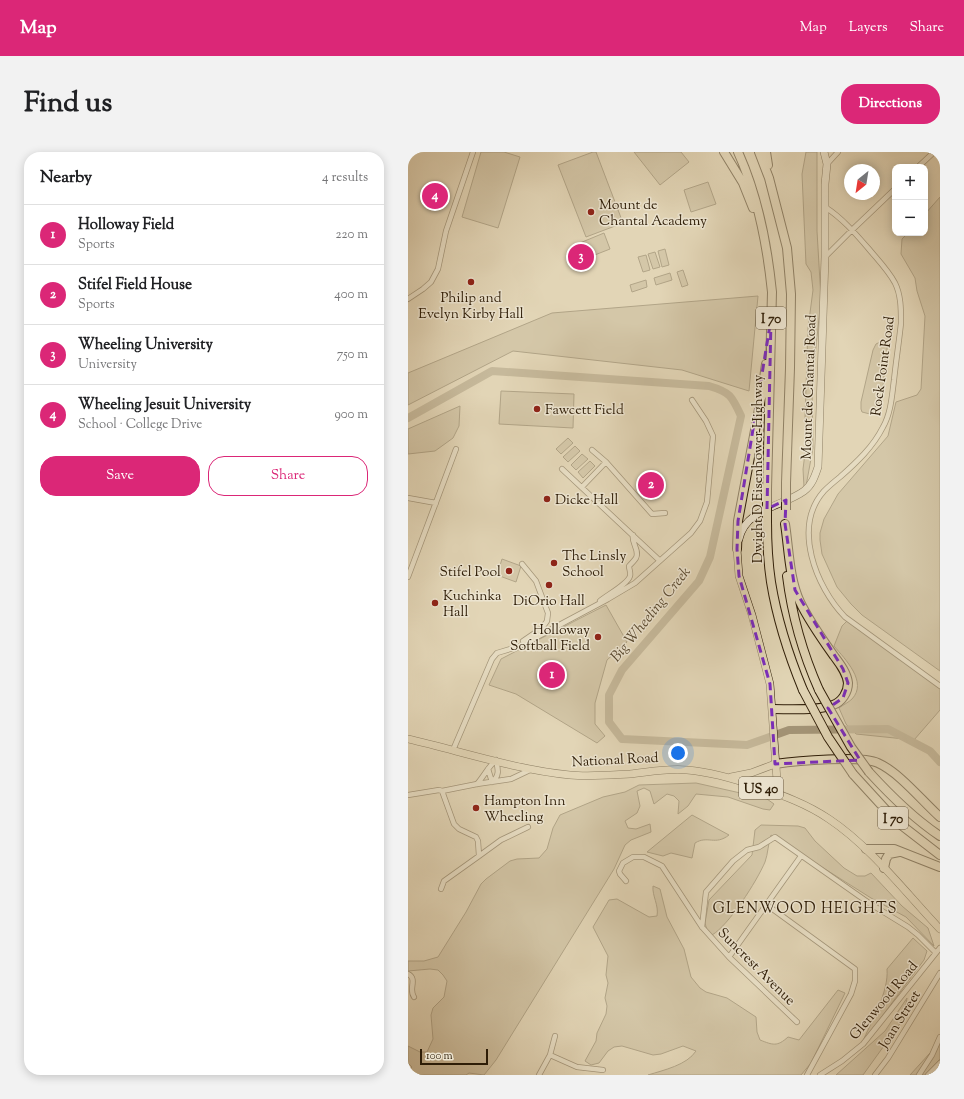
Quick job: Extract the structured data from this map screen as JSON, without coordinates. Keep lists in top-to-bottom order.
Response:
{
  "streets": {
    "highway": ["I 70", "Dwight D Eisenhower Highway"],
    "main road": ["Mount de Chantal Road", "National Road", "US 40"],
    "street": [
      "Rock Point Road",
      "Suncrest Avenue",
      "Glenwood Road",
      "Joan Street"
    ]
  },
  "crossings": [
    ["Rock Point Road", "Mount de Chantal Road"],
    ["Mount de Chantal Road", "National Road"]
  ],
  "districts": ["GLENWOOD HEIGHTS"],
  "water": ["Big Wheeling Creek"],
  "places": [
    "Mount de Chantal Academy",
    "Philip and Evelyn Kirby Hall",
    "Fawcett Field",
    "Dicke Hall",
    "The Linsly School",
    "Stifel Pool",
    "DiOrio Hall",
    "Kuchinka Hall",
    "Holloway Softball Field",
    "Hampton Inn Wheeling"
  ],
  "scale_bar": "100 m",
  "north": "bottom left",
  "page": {
    "header": "Map",
    "nav": ["Map", "Layers", "Share"],
    "title": "Find us",
    "buttons": [
      "Directions",
      ["Save", "Share"]
    ],
    "heading": ["Nearby", "4 results"],
    "map_buttons": ["+", "−"],
    "pins": [
      "4",
      "3",
      "2",
      "1"
    ],
    "list": [
      {
        "mark": "1",
        "name": "Holloway Field",
        "note": "Sports",
        "value": "220 m"
      },
      {
        "mark": "2",
        "name": "Stifel Field House",
        "note": "Sports",
        "value": "400 m"
      },
      {
        "mark": "3",
        "name": "Wheeling University",
        "note": "University",
        "value": "750 m"
      },
      {
        "mark": "4",
        "name": "Wheeling Jesuit University",
        "note": "School · College Drive",
        "value": "900 m"
      }
    ],
    "scale": "100 m"
  }
}
